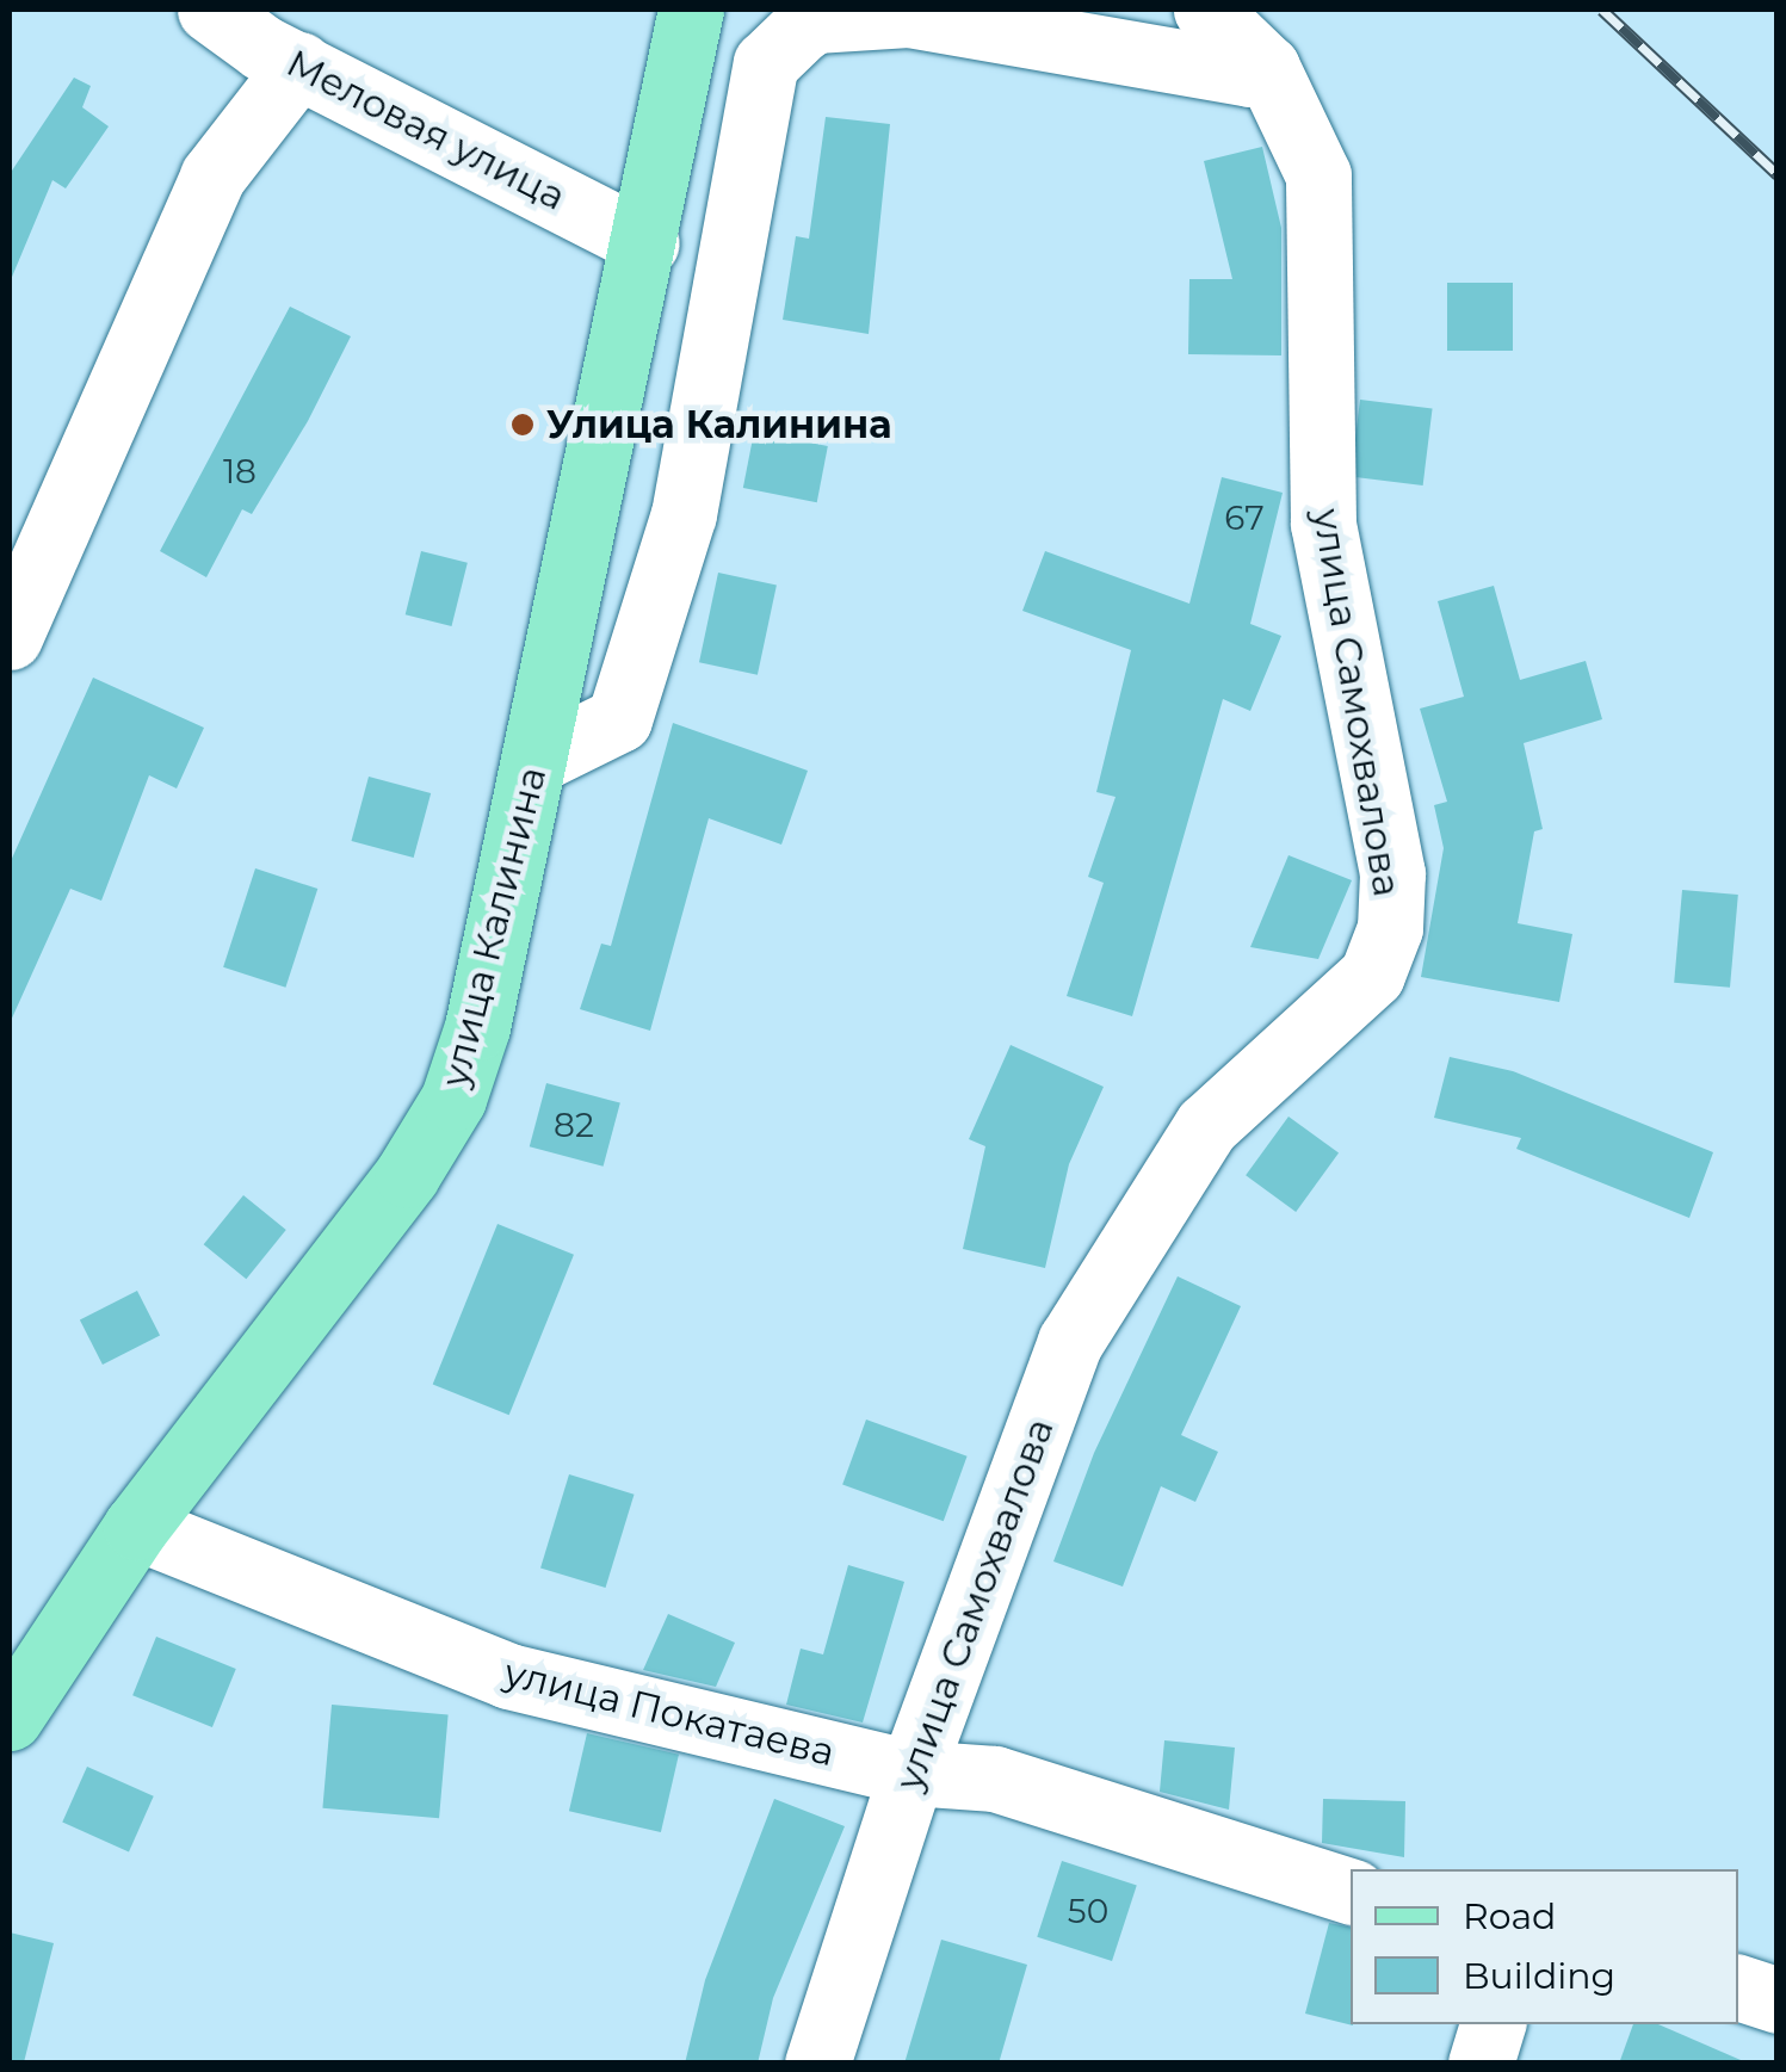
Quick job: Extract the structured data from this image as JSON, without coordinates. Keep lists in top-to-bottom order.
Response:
{
  "streets": {
    "main road": ["улица Калинина"],
    "street": ["Меловая улица", "улица Самохвалова", "улица Покатаева"]
  },
  "crossings": [
    ["Меловая улица", "улица Калинина"],
    ["улица Самохвалова", "улица Покатаева"],
    ["улица Калинина", "улица Покатаева"]
  ],
  "places": ["Улица Калинина"],
  "house_numbers": [
    "18",
    "67",
    "82",
    "50"
  ],
  "legend": ["Road", "Building"]
}
